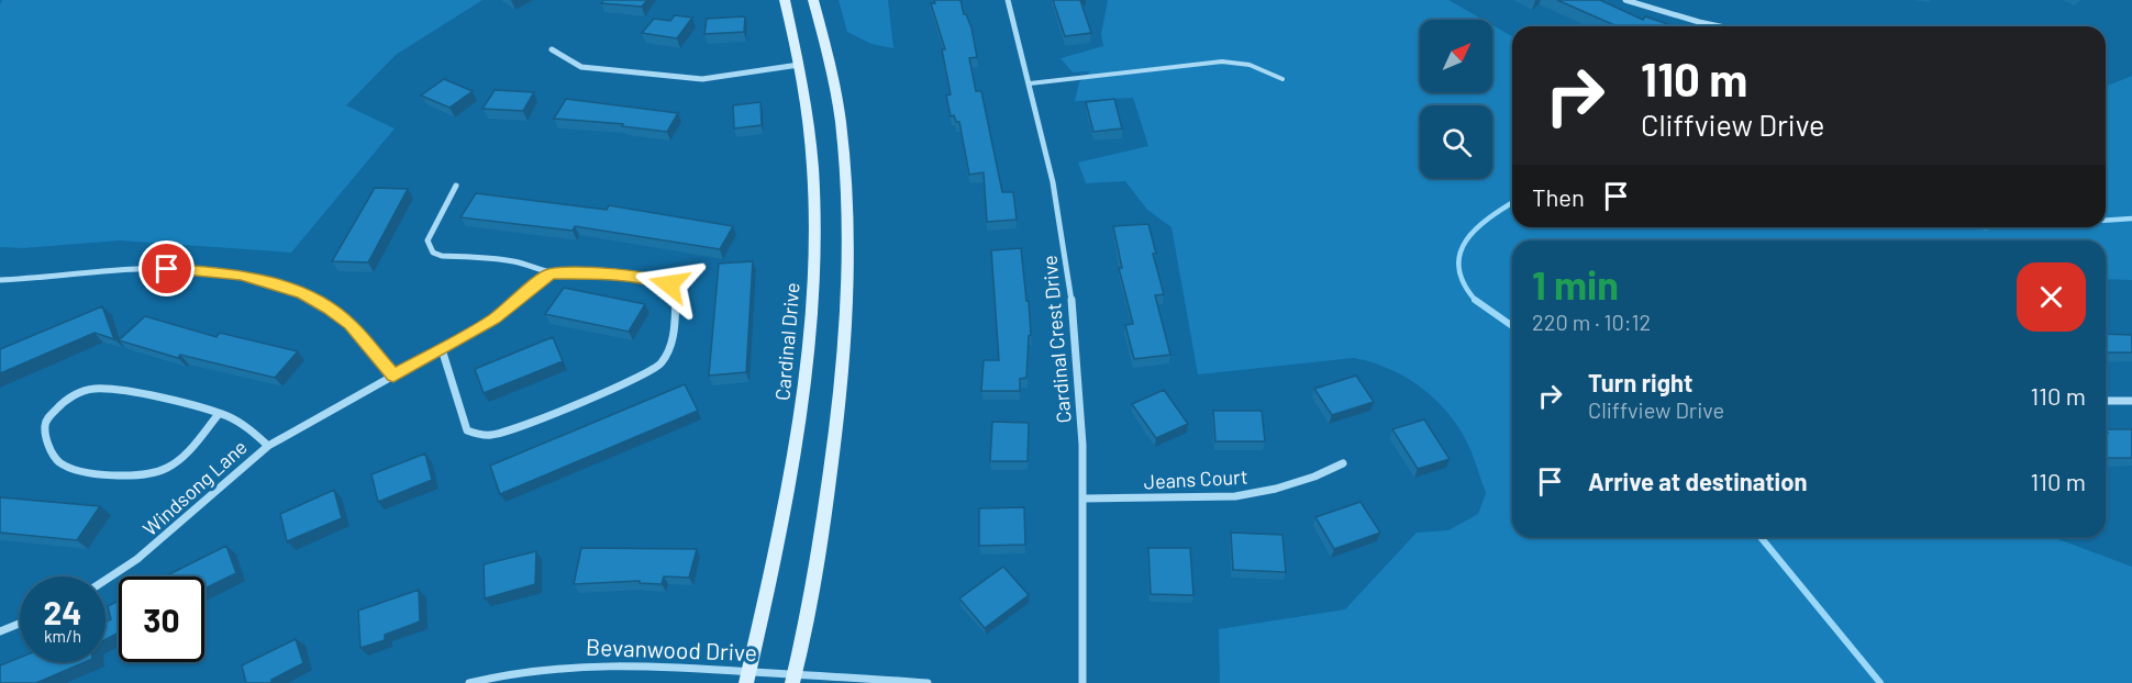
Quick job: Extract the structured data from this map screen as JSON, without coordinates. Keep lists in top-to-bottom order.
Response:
{
  "streets": {
    "main road": ["Cardinal Drive"],
    "street": [
      "Cardinal Crest Drive",
      "Jeans Court",
      "Windsong Lane",
      "Bevanwood Drive"
    ]
  },
  "crossings": [
    ["Cardinal Crest Drive", "Jeans Court"],
    ["Cardinal Drive", "Bevanwood Drive"]
  ],
  "north": "top right",
  "page": {
    "turn": ["110 m", "Cliffview Drive"],
    "then": "Then",
    "heading": ["1 min", "220 m · 10:12"],
    "list": [
      {
        "name": "Turn right",
        "note": "Cliffview Drive",
        "value": "110 m"
      },
      {
        "name": "Arrive at destination",
        "value": "110 m"
      }
    ],
    "speed": "24 km/h",
    "limit": "30"
  }
}
